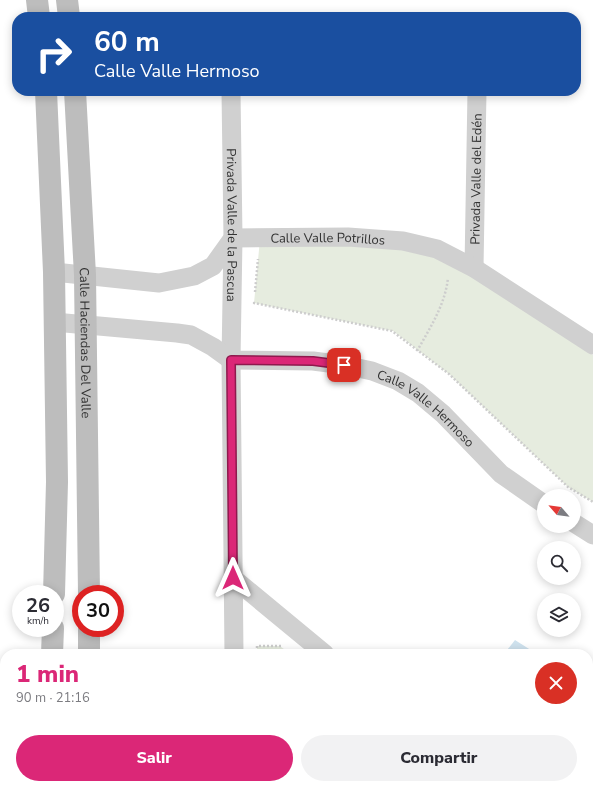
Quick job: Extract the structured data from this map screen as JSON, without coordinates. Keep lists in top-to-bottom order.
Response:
{
  "streets": {
    "main road": ["Calle Haciendas Del Valle"],
    "street": [
      "Privada Valle del Edén",
      "Privada Valle de la Pascua",
      "Calle Valle Potrillos",
      "Calle Valle Hermoso"
    ]
  },
  "crossings": [
    ["Privada Valle del Edén", "Calle Valle Potrillos"],
    ["Privada Valle de la Pascua", "Calle Valle Potrillos"],
    ["Privada Valle de la Pascua", "Calle Valle Hermoso"]
  ],
  "north": "top left",
  "page": {
    "turn": ["60 m", "Calle Valle Hermoso"],
    "speed": "26 km/h",
    "limit": "30",
    "heading": ["1 min", "90 m · 21:16"],
    "buttons": ["Salir", "Compartir"]
  }
}
